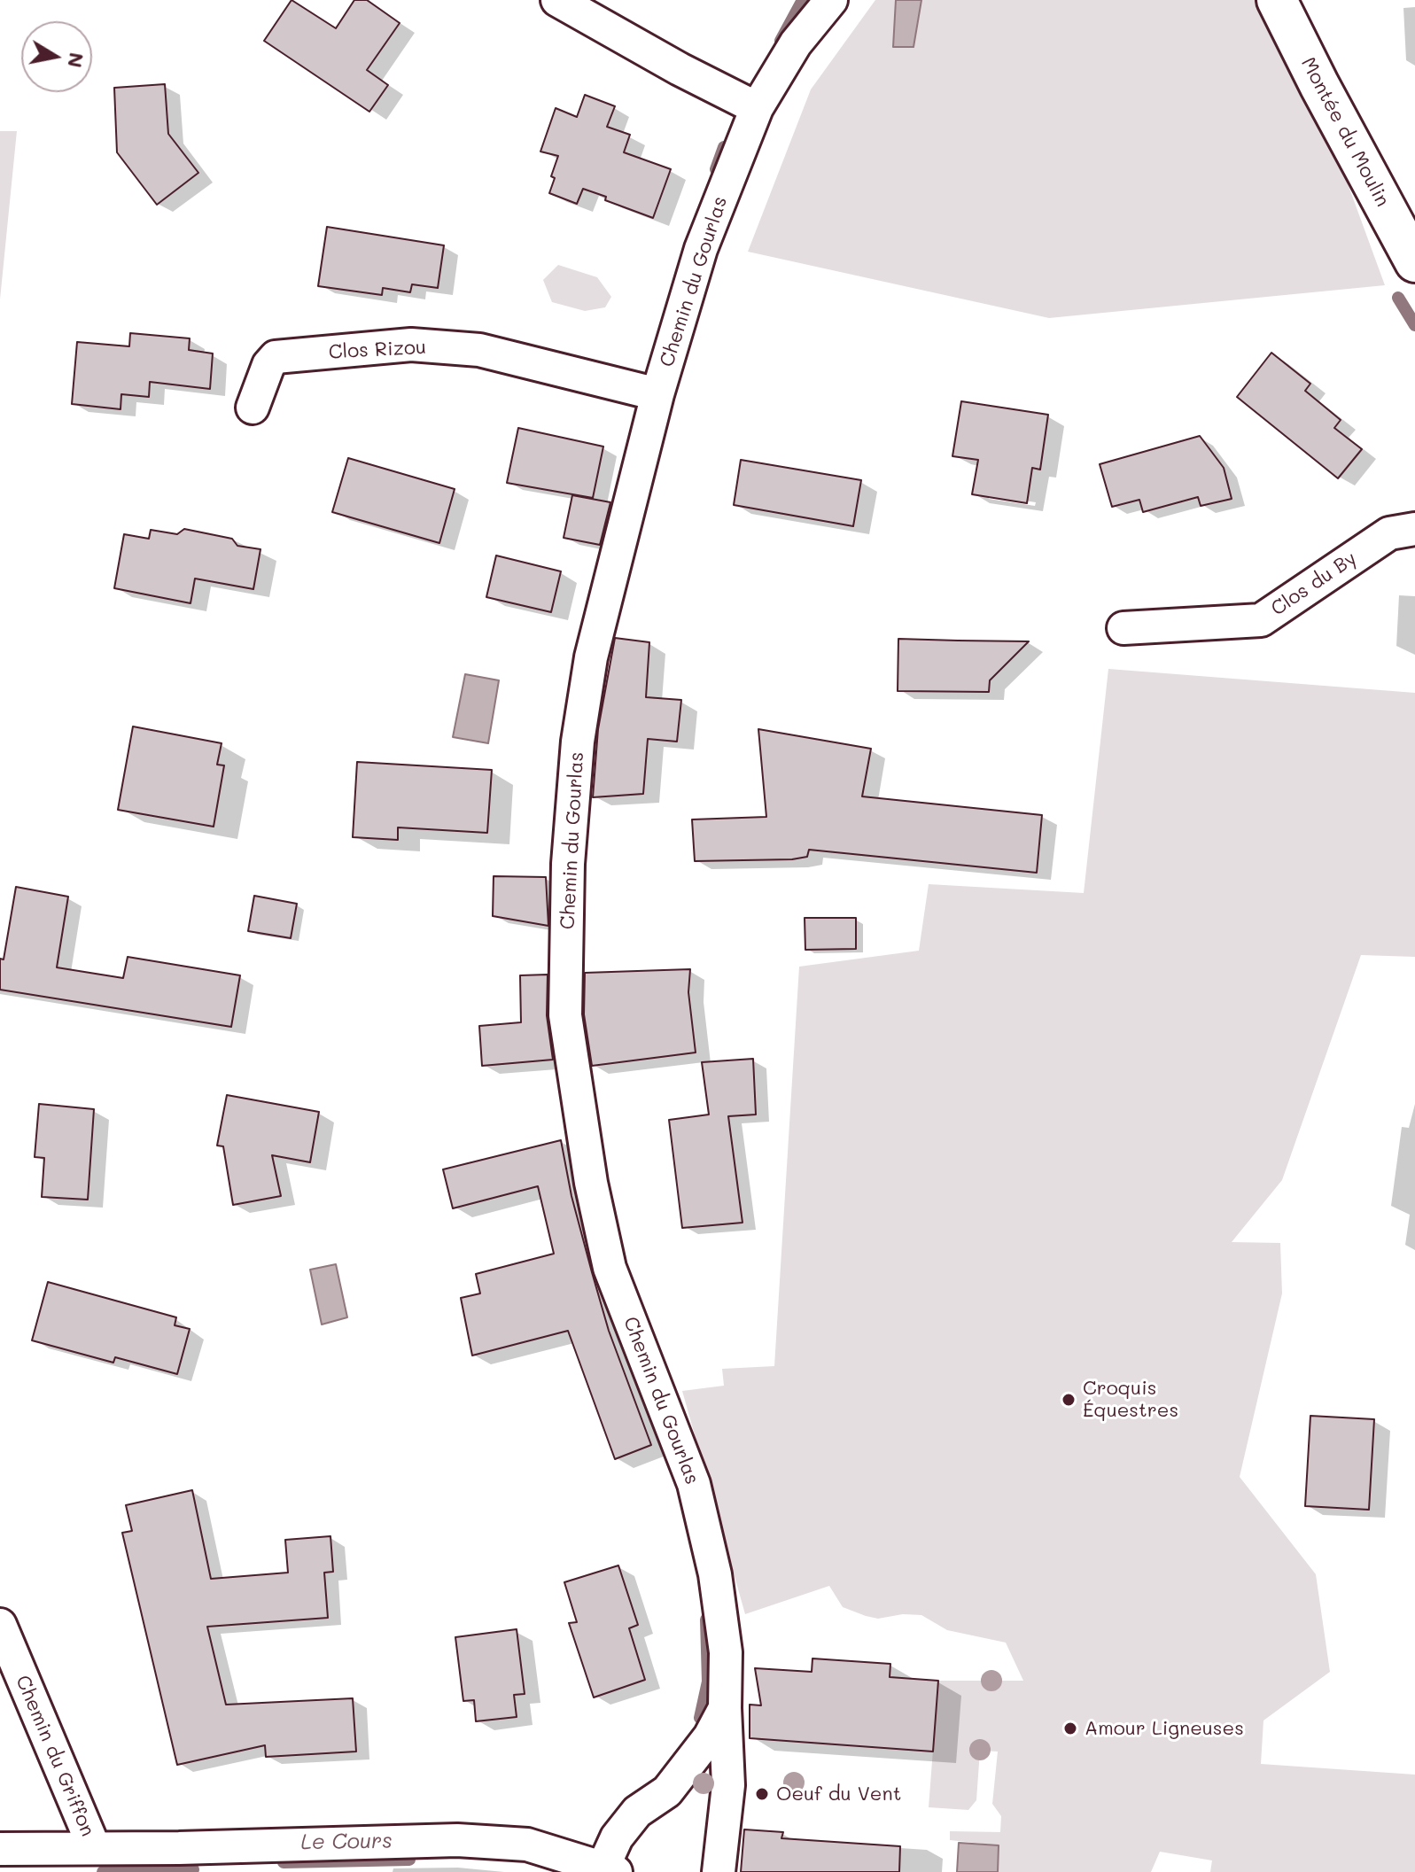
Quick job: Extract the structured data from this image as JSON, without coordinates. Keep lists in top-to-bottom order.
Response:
{
  "streets": {
    "street": [
      "Montée du Moulin",
      "Chemin du Gourlas",
      "Clos Rizou",
      "Clos du By",
      "Chemin du Griffon"
    ]
  },
  "crossings": [
    ["Chemin du Gourlas", "Clos Rizou"]
  ],
  "water": ["Le Cours"],
  "places": ["Croquis Équestres", "Amour Ligneuses", "Oeuf du Vent"],
  "north": "right"
}
